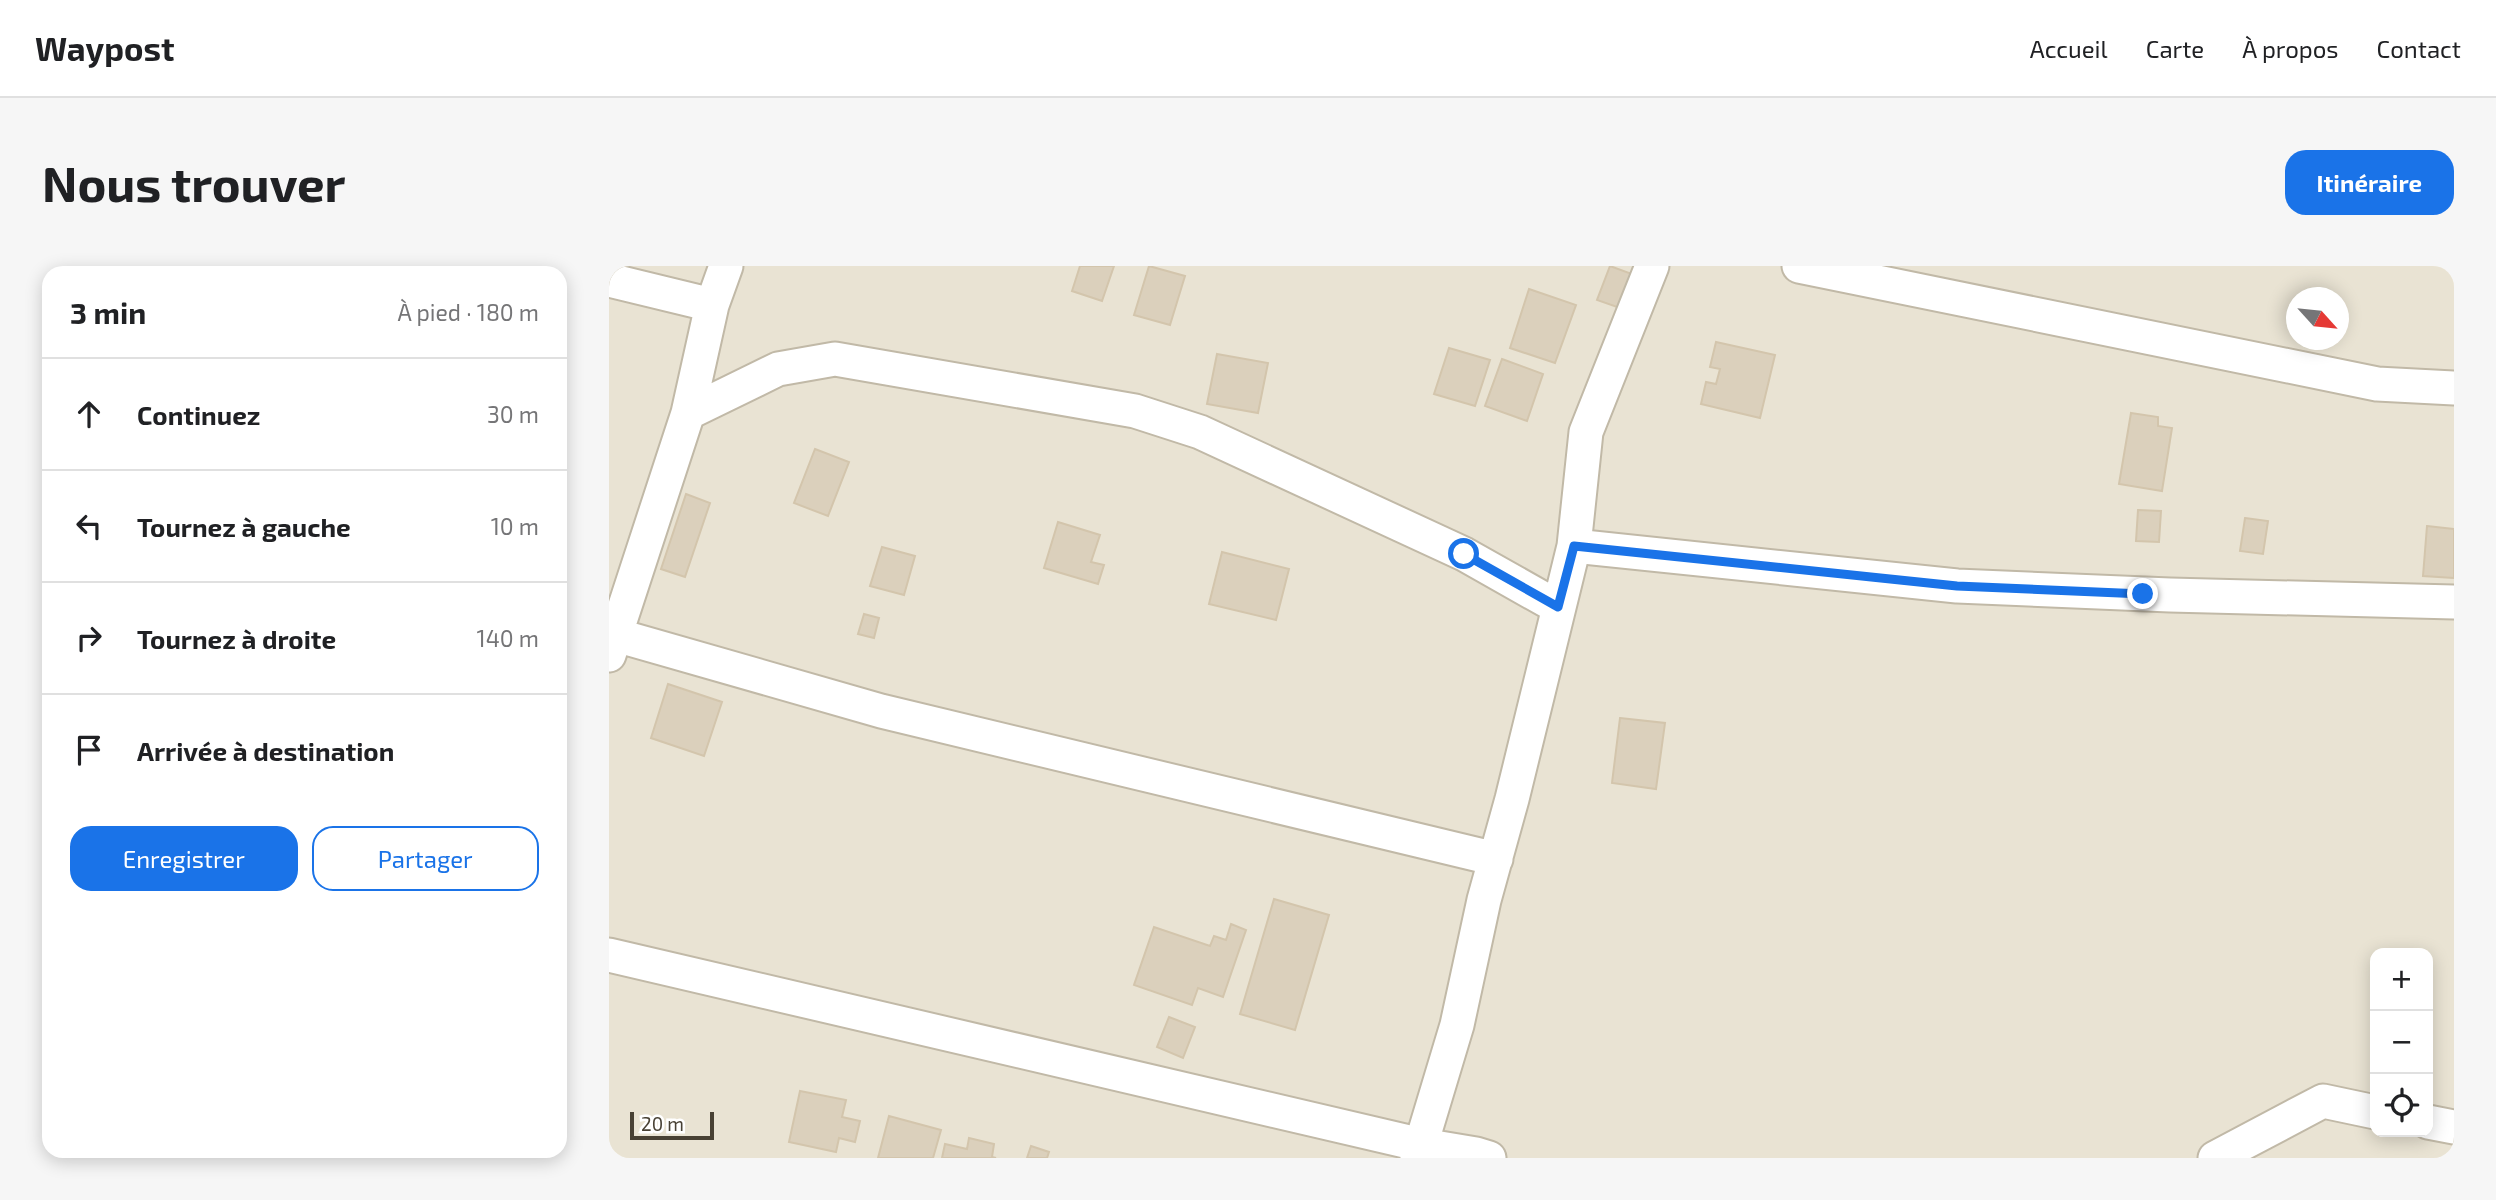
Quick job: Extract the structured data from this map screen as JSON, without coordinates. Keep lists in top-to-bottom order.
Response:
{
  "scale_bar": "20 m",
  "north": "bottom right",
  "page": {
    "header": "Waypost",
    "nav": [
      "Accueil",
      "Carte",
      "À propos",
      "Contact"
    ],
    "buttons": [
      "Itinéraire",
      ["Enregistrer", "Partager"]
    ],
    "title": "Nous trouver",
    "heading": ["3 min", "À pied · 180 m"],
    "list": [
      ["Continuez", "30 m"],
      ["Tournez à gauche", "10 m"],
      ["Tournez à droite", "140 m"],
      "Arrivée à destination"
    ],
    "map_buttons": ["+", "−"],
    "scale": "20 m"
  }
}
